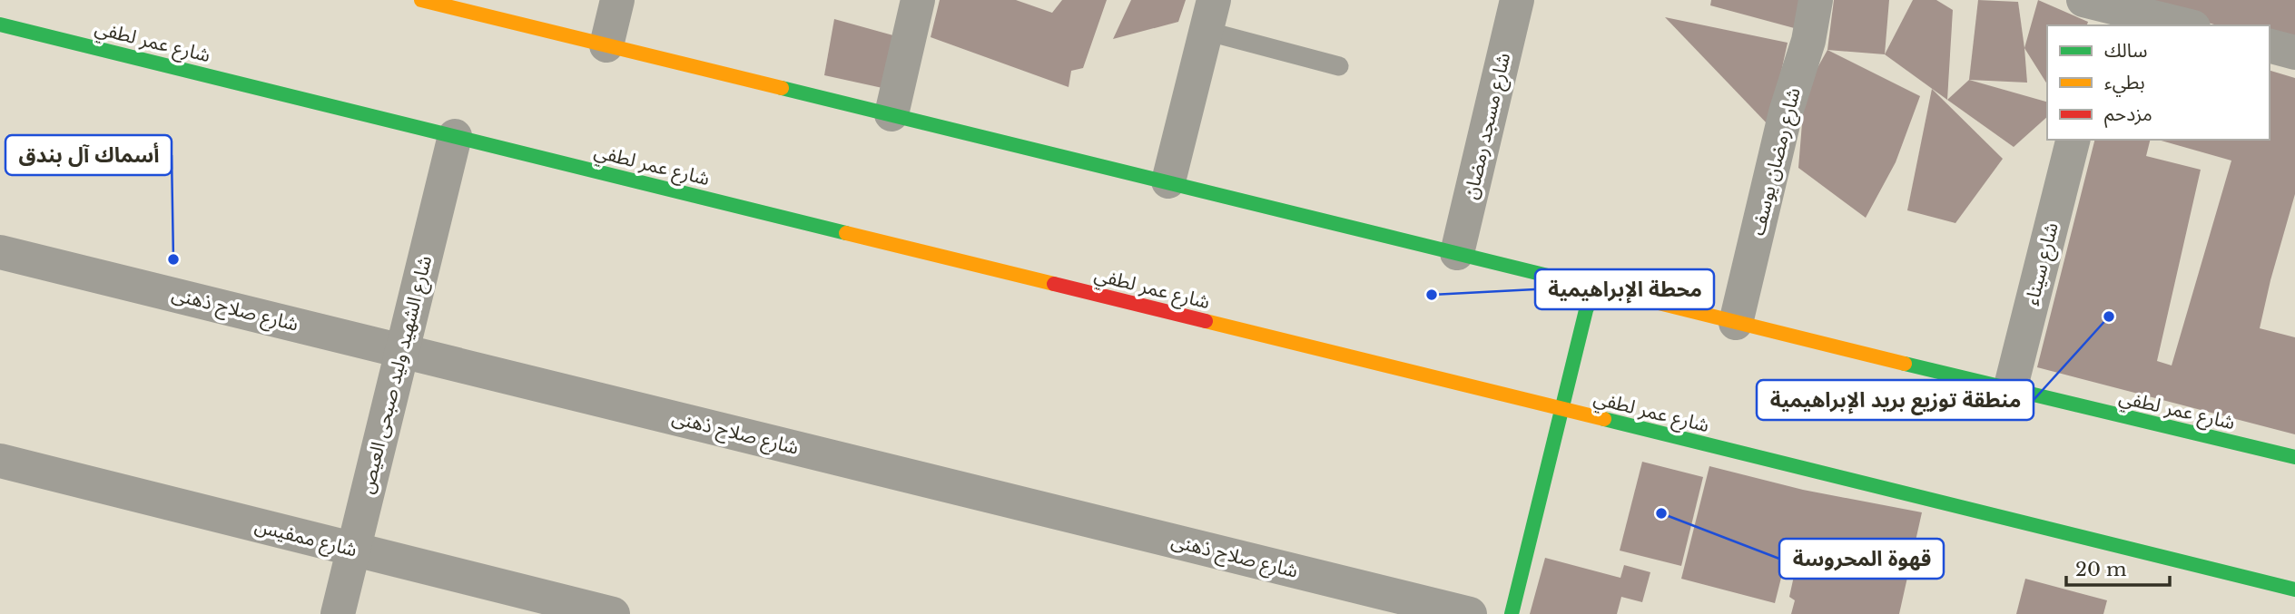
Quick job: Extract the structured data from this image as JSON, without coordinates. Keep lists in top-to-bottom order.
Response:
{
  "streets": {
    "street": [
      "شارع عمر لطفي",
      "شارع مسجد رمضان",
      "شارع رمضان يوسف",
      "شارع سيناء",
      "شارع صلاح ذهنى",
      "شارع الشهيد وليد صبحى العيص",
      "شارع ممفيس"
    ]
  },
  "crossings": [
    ["شارع عمر لطفي", "شارع مسجد رمضان"],
    ["شارع عمر لطفي", "شارع رمضان يوسف"],
    ["شارع عمر لطفي", "شارع سيناء"],
    ["شارع عمر لطفي", "شارع الشهيد وليد صبحى العيص"],
    ["شارع صلاح ذهنى", "شارع الشهيد وليد صبحى العيص"],
    ["شارع الشهيد وليد صبحى العيص", "شارع ممفيس"]
  ],
  "places": [
    "أسماك آل بندق",
    "محطة الإبراهيمية",
    "منطقة توزيع بريد الإبراهيمية",
    "قهوة المحروسة"
  ],
  "legend": ["سالك", "بطيء", "مزدحم"],
  "scale_bar": "20 m"
}
